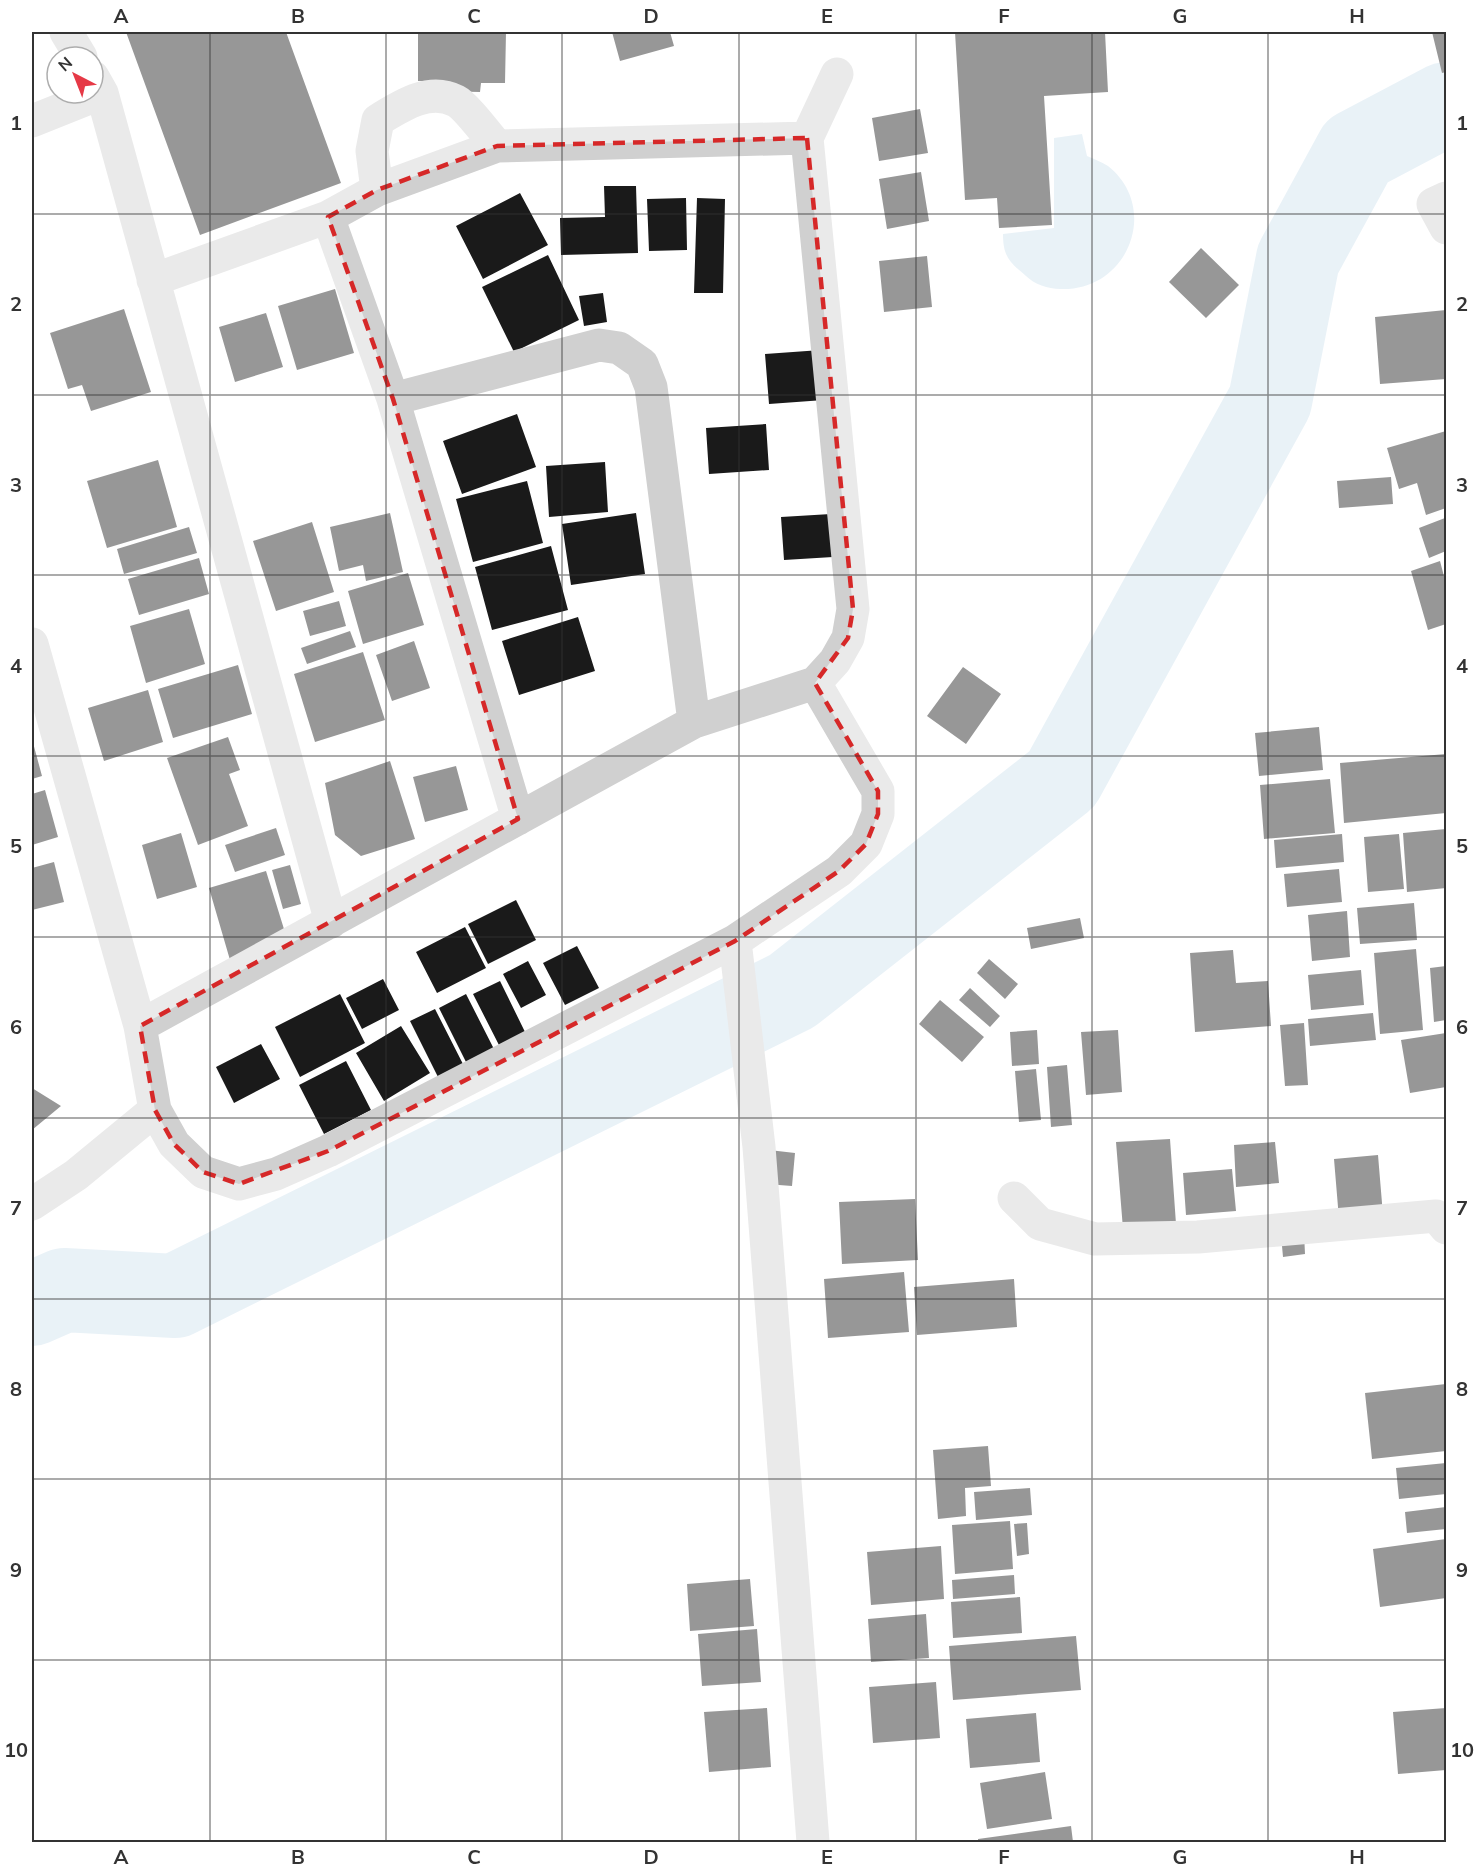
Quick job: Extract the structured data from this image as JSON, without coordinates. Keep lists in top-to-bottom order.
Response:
{
  "north": "top left",
  "grid": {
    "columns": [
      "A",
      "B",
      "C",
      "D",
      "E",
      "F",
      "G",
      "H"
    ],
    "rows": [
      "1",
      "2",
      "3",
      "4",
      "5",
      "6",
      "7",
      "8",
      "9",
      "10"
    ]
  }
}
